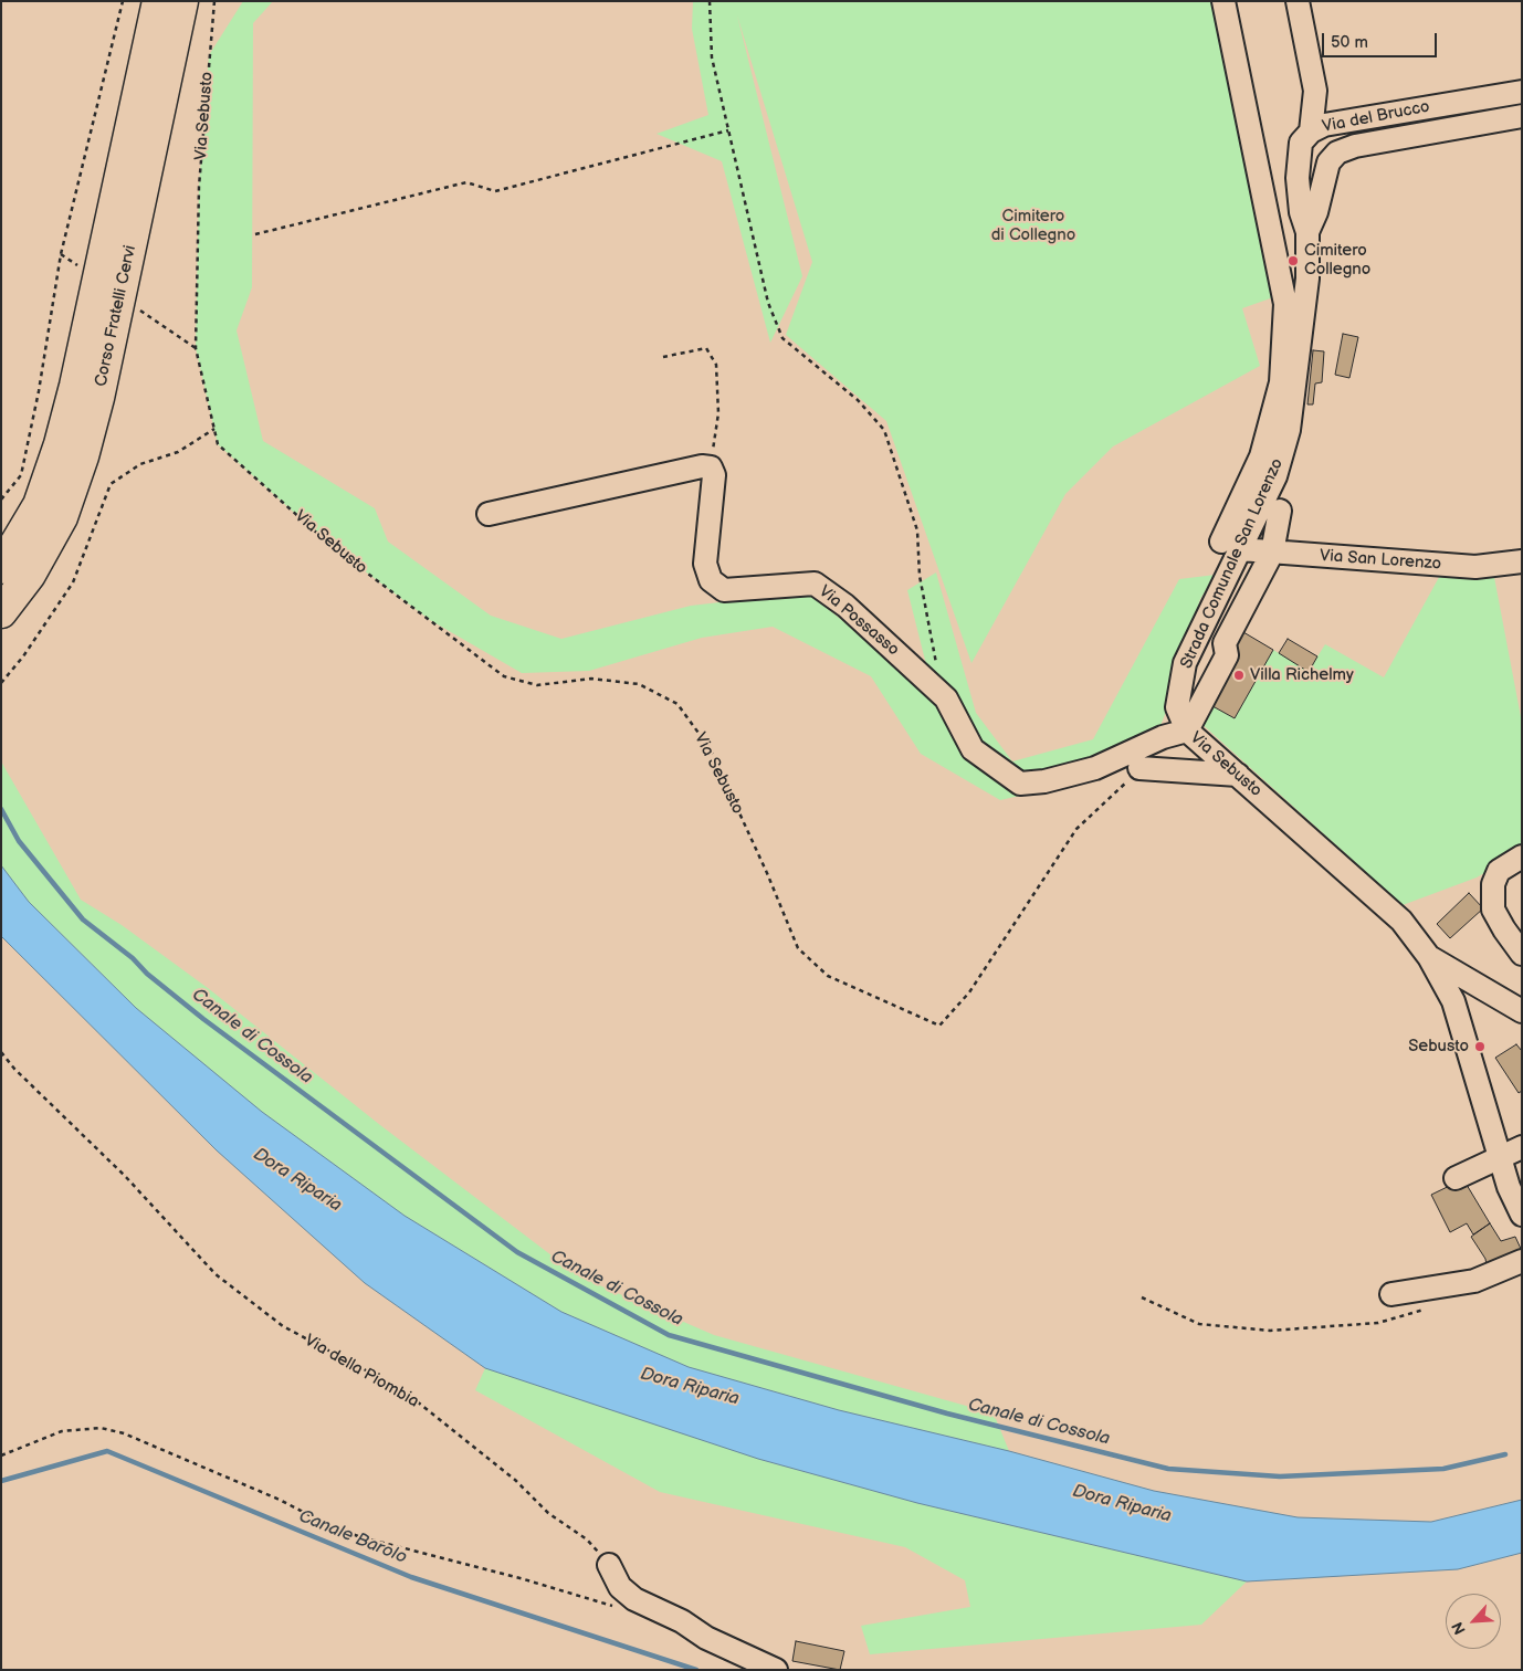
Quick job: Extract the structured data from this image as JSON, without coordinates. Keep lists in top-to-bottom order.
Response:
{
  "streets": {
    "highway": ["Corso Fratelli Cervi"],
    "street": [
      "Via Sebusto",
      "Via del Brucco",
      "Via San Lorenzo",
      "Strada Comunale San Lorenzo",
      "Via Possasso"
    ],
    "path": ["Via della Piombia"]
  },
  "crossings": [
    ["Via Sebusto", "Strada Comunale San Lorenzo"],
    ["Via Sebusto", "Via Possasso"],
    ["Via del Brucco", "Strada Comunale San Lorenzo"],
    ["Via San Lorenzo", "Strada Comunale San Lorenzo"],
    ["Strada Comunale San Lorenzo", "Via Possasso"]
  ],
  "water": ["Canale di Cossola", "Dora Riparia", "Canale Barolo"],
  "parks": ["Cimitero di Collegno"],
  "places": ["Cimitero Collegno", "Villa Richelmy", "Sebusto"],
  "scale_bar": "50 m",
  "north": "bottom left"
}
